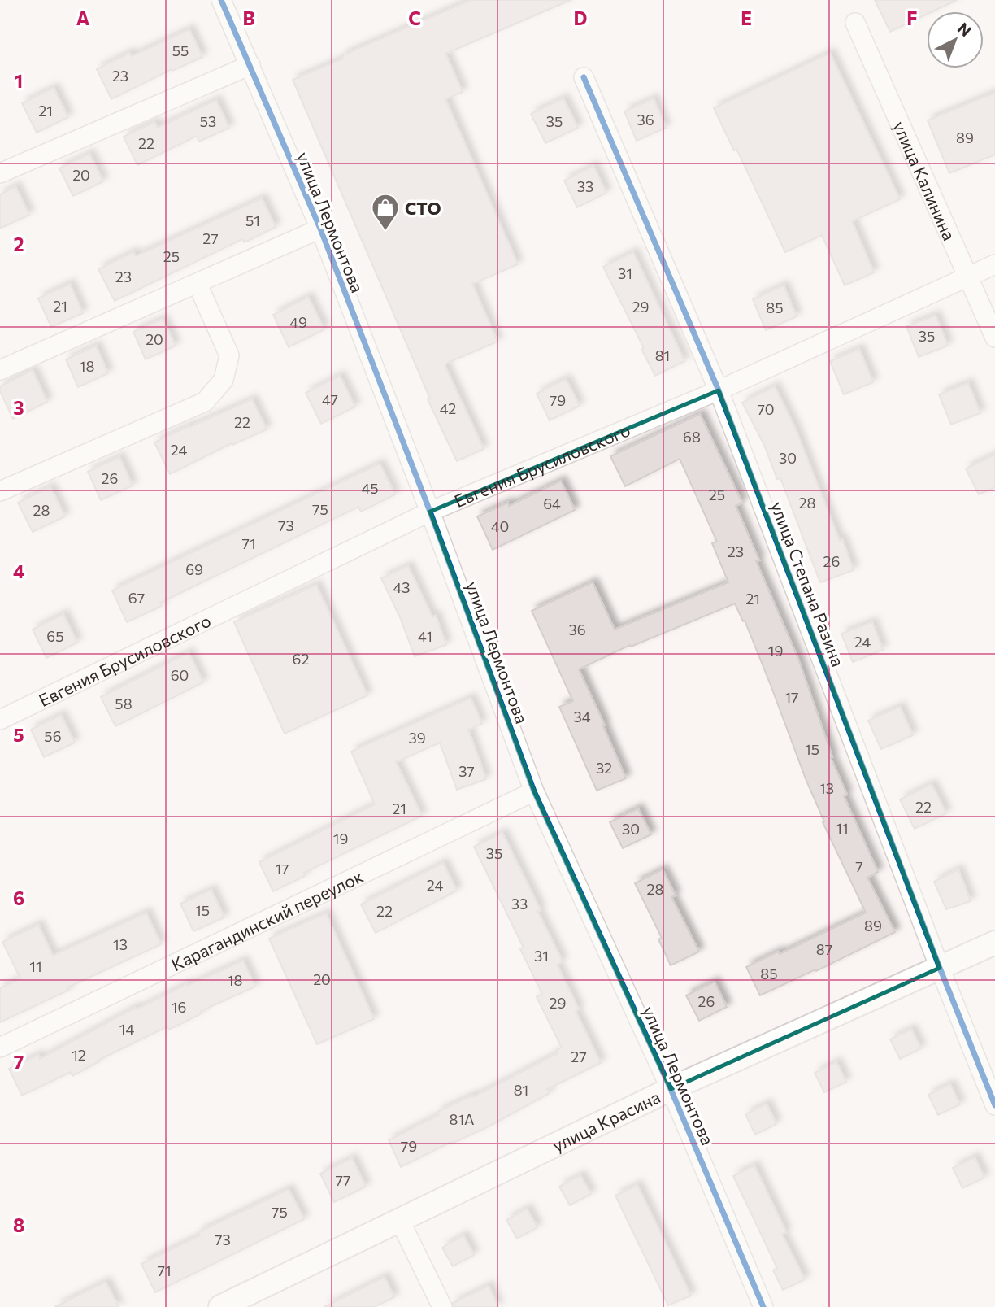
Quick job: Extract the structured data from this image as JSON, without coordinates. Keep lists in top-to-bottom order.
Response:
{
  "streets": {
    "street": [
      "улица Калинина",
      "улица Лермонтова",
      "Евгения Брусиловского",
      "улица Степана Разина",
      "Карагандинский переулок",
      "улица Красина"
    ]
  },
  "crossings": [
    ["улица Калинина", "Евгения Брусиловского"],
    ["улица Лермонтова", "Евгения Брусиловского"],
    ["улица Лермонтова", "Карагандинский переулок"],
    ["улица Лермонтова", "улица Красина"],
    ["Евгения Брусиловского", "улица Степана Разина"],
    ["улица Степана Разина", "улица Красина"]
  ],
  "places": {
    "shop": ["СТО"]
  },
  "house_numbers": [
    "55",
    "23",
    "21",
    "36",
    "53",
    "35",
    "89",
    "22",
    "20",
    "33",
    "51",
    "27",
    "25",
    "31",
    "23",
    "21",
    "29",
    "85",
    "49",
    "35",
    "20",
    "81",
    "18",
    "47",
    "79",
    "42",
    "70",
    "22",
    "68",
    "24",
    "30",
    "26",
    "45",
    "25",
    "28",
    "64",
    "75",
    "28",
    "73",
    "40",
    "71",
    "23",
    "26",
    "69",
    "43",
    "67",
    "21",
    "36",
    "65",
    "41",
    "24",
    "19",
    "62",
    "60",
    "17",
    "58",
    "34",
    "56",
    "39",
    "15",
    "32",
    "37",
    "13",
    "22",
    "21",
    "11",
    "30",
    "19",
    "35",
    "7",
    "17",
    "24",
    "28",
    "33",
    "15",
    "22",
    "89",
    "13",
    "87",
    "31",
    "11",
    "85",
    "20",
    "18",
    "26",
    "29",
    "16",
    "14",
    "12",
    "27",
    "81",
    "81А",
    "79",
    "77",
    "75",
    "73",
    "71"
  ],
  "north": "top right",
  "grid": {
    "columns": [
      "A",
      "B",
      "C",
      "D",
      "E",
      "F"
    ],
    "rows": [
      "1",
      "2",
      "3",
      "4",
      "5",
      "6",
      "7",
      "8"
    ]
  }
}
